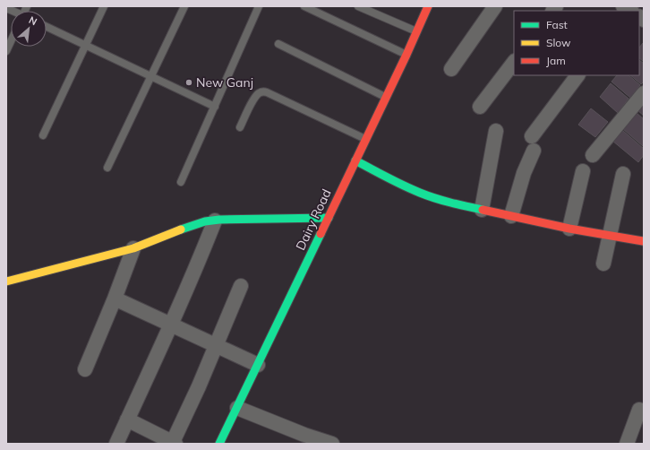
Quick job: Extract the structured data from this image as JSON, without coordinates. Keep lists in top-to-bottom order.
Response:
{
  "streets": {
    "street": ["Dairy Road"]
  },
  "places": ["New Ganj"],
  "legend": ["Fast", "Slow", "Jam"],
  "north": "top right"
}
